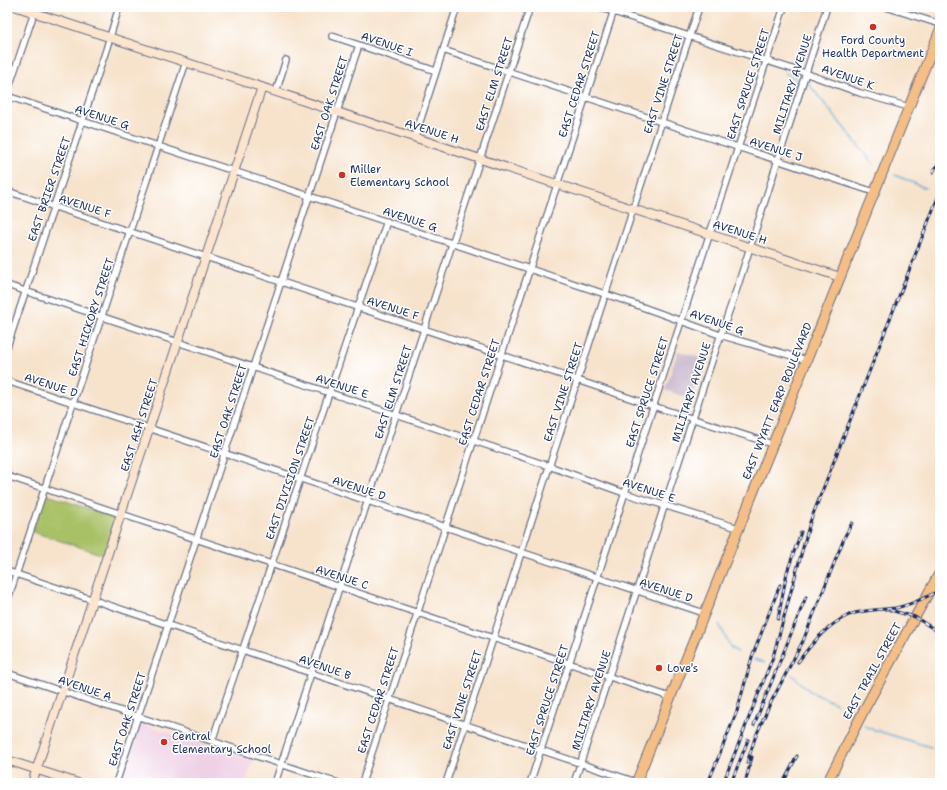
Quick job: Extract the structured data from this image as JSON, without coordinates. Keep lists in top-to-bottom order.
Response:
{
  "streets": {
    "main road": ["EAST WYATT EARP BOULEVARD", "EAST TRAIL STREET"],
    "street": [
      "AVENUE I",
      "AVENUE K",
      "EAST ELM STREET",
      "EAST CEDAR STREET",
      "EAST VINE STREET",
      "EAST SPRUCE STREET",
      "MILITARY AVENUE",
      "EAST OAK STREET",
      "AVENUE G",
      "AVENUE H",
      "AVENUE J",
      "EAST BRIER STREET",
      "AVENUE F",
      "EAST HICKORY STREET",
      "AVENUE D",
      "AVENUE E",
      "EAST ASH STREET",
      "EAST DIVISION STREET",
      "AVENUE C",
      "AVENUE B",
      "AVENUE A"
    ]
  },
  "crossings": [
    ["AVENUE I", "EAST OAK STREET"],
    ["AVENUE K", "EAST CEDAR STREET"],
    ["AVENUE K", "EAST VINE STREET"],
    ["AVENUE K", "EAST SPRUCE STREET"],
    ["AVENUE K", "MILITARY AVENUE"],
    ["AVENUE K", "EAST WYATT EARP BOULEVARD"],
    ["EAST ELM STREET", "AVENUE G"],
    ["EAST ELM STREET", "AVENUE H"],
    ["EAST ELM STREET", "AVENUE J"],
    ["EAST ELM STREET", "AVENUE F"],
    ["EAST ELM STREET", "AVENUE D"],
    ["EAST ELM STREET", "AVENUE E"],
    ["EAST ELM STREET", "AVENUE C"],
    ["EAST ELM STREET", "AVENUE B"],
    ["EAST ELM STREET", "AVENUE A"],
    ["EAST CEDAR STREET", "AVENUE G"],
    ["EAST CEDAR STREET", "AVENUE H"],
    ["EAST CEDAR STREET", "AVENUE J"],
    ["EAST CEDAR STREET", "AVENUE F"],
    ["EAST CEDAR STREET", "AVENUE D"],
    ["EAST CEDAR STREET", "AVENUE E"],
    ["EAST CEDAR STREET", "AVENUE C"],
    ["EAST CEDAR STREET", "AVENUE B"],
    ["EAST VINE STREET", "AVENUE G"],
    ["EAST VINE STREET", "AVENUE H"],
    ["EAST VINE STREET", "AVENUE J"],
    ["EAST VINE STREET", "AVENUE F"],
    ["EAST VINE STREET", "AVENUE D"],
    ["EAST VINE STREET", "AVENUE E"],
    ["EAST VINE STREET", "AVENUE C"],
    ["EAST VINE STREET", "AVENUE B"],
    ["EAST SPRUCE STREET", "AVENUE G"],
    ["EAST SPRUCE STREET", "AVENUE H"],
    ["EAST SPRUCE STREET", "AVENUE J"],
    ["EAST SPRUCE STREET", "AVENUE F"],
    ["EAST SPRUCE STREET", "AVENUE D"],
    ["EAST SPRUCE STREET", "AVENUE E"],
    ["EAST SPRUCE STREET", "AVENUE C"],
    ["EAST SPRUCE STREET", "AVENUE B"],
    ["MILITARY AVENUE", "AVENUE G"],
    ["MILITARY AVENUE", "AVENUE H"],
    ["MILITARY AVENUE", "AVENUE J"],
    ["MILITARY AVENUE", "AVENUE F"],
    ["MILITARY AVENUE", "AVENUE D"],
    ["MILITARY AVENUE", "AVENUE E"],
    ["MILITARY AVENUE", "AVENUE C"],
    ["MILITARY AVENUE", "AVENUE B"],
    ["EAST OAK STREET", "AVENUE G"],
    ["EAST OAK STREET", "AVENUE H"],
    ["EAST OAK STREET", "AVENUE F"],
    ["EAST OAK STREET", "AVENUE D"],
    ["EAST OAK STREET", "AVENUE E"],
    ["EAST OAK STREET", "AVENUE C"],
    ["EAST OAK STREET", "AVENUE B"],
    ["EAST OAK STREET", "AVENUE A"],
    ["AVENUE G", "EAST BRIER STREET"],
    ["AVENUE G", "EAST HICKORY STREET"],
    ["AVENUE G", "EAST WYATT EARP BOULEVARD"],
    ["AVENUE G", "EAST ASH STREET"],
    ["AVENUE G", "EAST DIVISION STREET"],
    ["AVENUE H", "EAST BRIER STREET"],
    ["AVENUE H", "EAST HICKORY STREET"],
    ["AVENUE H", "EAST WYATT EARP BOULEVARD"],
    ["AVENUE H", "EAST ASH STREET"],
    ["AVENUE J", "EAST WYATT EARP BOULEVARD"],
    ["EAST BRIER STREET", "AVENUE F"],
    ["EAST BRIER STREET", "AVENUE E"],
    ["AVENUE F", "EAST HICKORY STREET"],
    ["AVENUE F", "EAST WYATT EARP BOULEVARD"],
    ["AVENUE F", "EAST ASH STREET"],
    ["AVENUE F", "EAST DIVISION STREET"],
    ["EAST HICKORY STREET", "AVENUE D"],
    ["EAST HICKORY STREET", "AVENUE E"],
    ["EAST HICKORY STREET", "AVENUE C"],
    ["EAST HICKORY STREET", "AVENUE B"],
    ["AVENUE D", "EAST WYATT EARP BOULEVARD"],
    ["AVENUE D", "EAST ASH STREET"],
    ["AVENUE D", "EAST DIVISION STREET"],
    ["AVENUE E", "EAST WYATT EARP BOULEVARD"],
    ["AVENUE E", "EAST ASH STREET"],
    ["AVENUE E", "EAST DIVISION STREET"],
    ["EAST WYATT EARP BOULEVARD", "AVENUE C"],
    ["EAST WYATT EARP BOULEVARD", "AVENUE B"],
    ["EAST ASH STREET", "AVENUE C"],
    ["EAST ASH STREET", "AVENUE B"],
    ["EAST ASH STREET", "AVENUE A"],
    ["EAST DIVISION STREET", "AVENUE C"],
    ["EAST DIVISION STREET", "AVENUE B"],
    ["EAST DIVISION STREET", "AVENUE A"]
  ],
  "places": [
    "Ford County Health Department",
    "Miller Elementary School",
    "Love's",
    "Central Elementary School"
  ]
}
